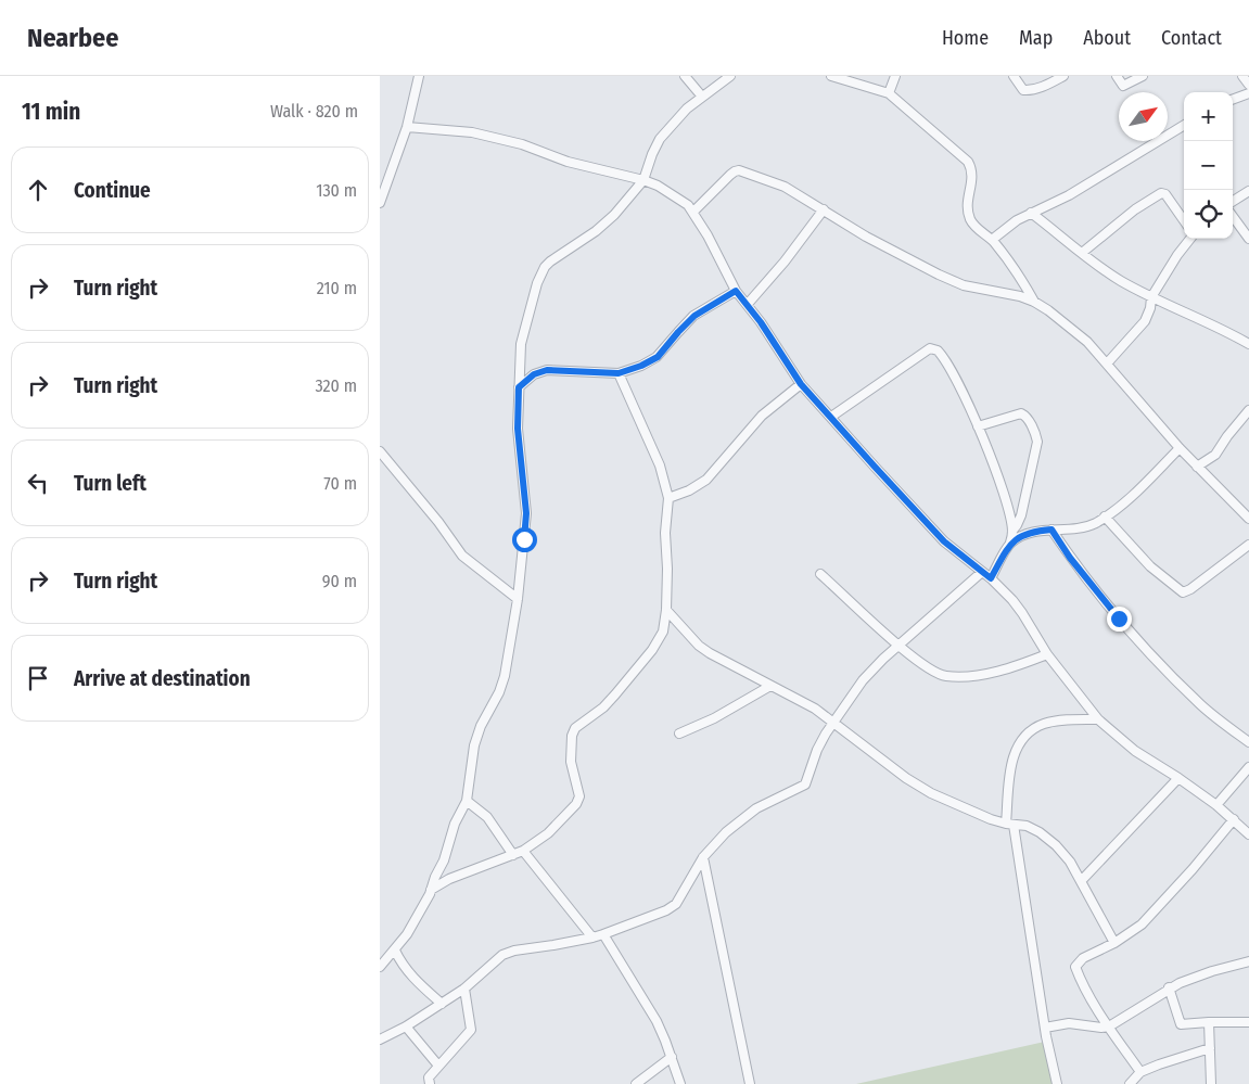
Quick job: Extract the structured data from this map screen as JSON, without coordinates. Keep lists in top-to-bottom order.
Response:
{
  "north": "top right",
  "page": {
    "header": "Nearbee",
    "nav": [
      "Home",
      "Map",
      "About",
      "Contact"
    ],
    "heading": ["11 min", "Walk · 820 m"],
    "map_buttons": ["+", "−"],
    "list": [
      ["Continue", "130 m"],
      ["Turn right", "210 m"],
      ["Turn right", "320 m"],
      ["Turn left", "70 m"],
      ["Turn right", "90 m"],
      "Arrive at destination"
    ]
  }
}
